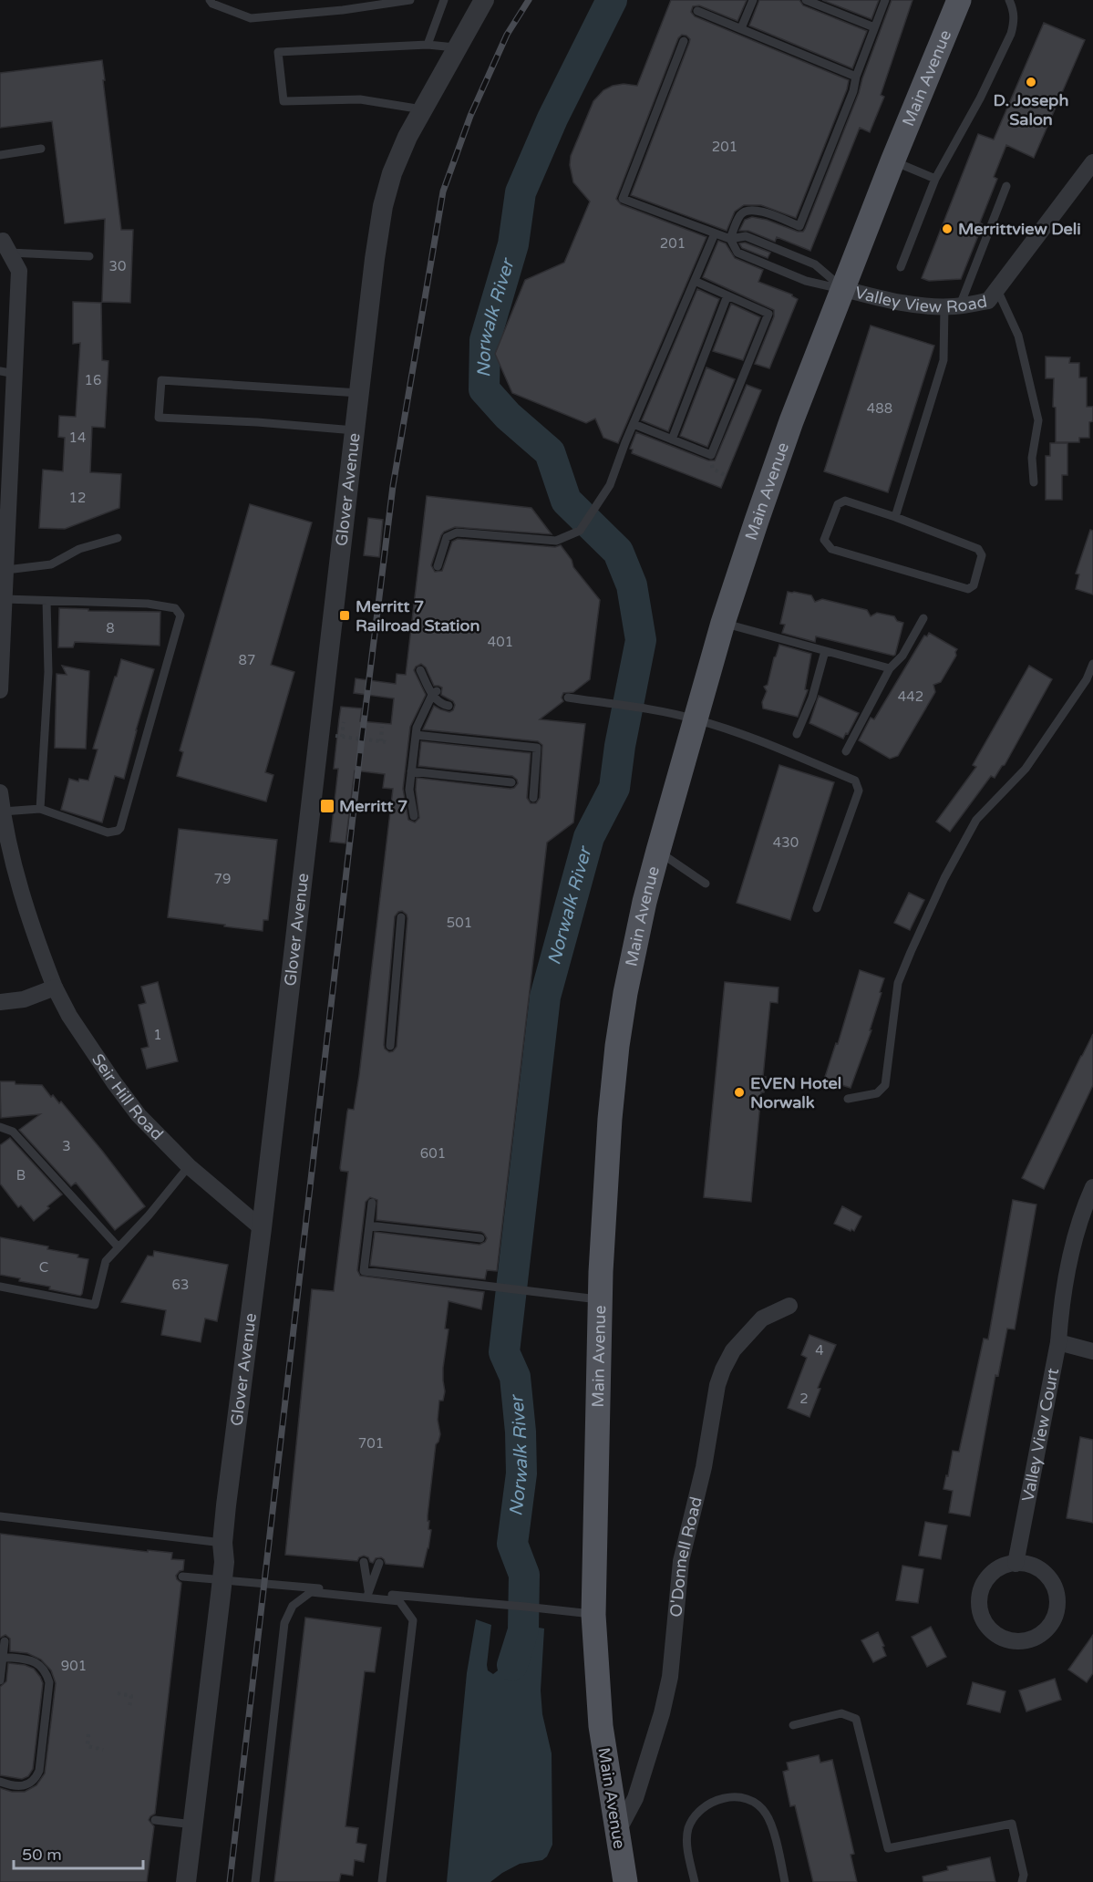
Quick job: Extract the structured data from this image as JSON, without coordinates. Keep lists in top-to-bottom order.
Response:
{
  "streets": {
    "main road": ["Main Avenue"],
    "street": [
      "Valley View Road",
      "Glover Avenue",
      "Seir Hill Road",
      "Valley View Court",
      "O'Donnell Road"
    ]
  },
  "crossings": [
    ["Main Avenue", "Valley View Road"],
    ["Main Avenue", "O'Donnell Road"],
    ["Glover Avenue", "Seir Hill Road"]
  ],
  "water": ["Norwalk River"],
  "places": {
    "other": ["D. Joseph Salon", "Merrittview Deli", "EVEN Hotel Norwalk"],
    "transit": ["Merritt 7 Railroad Station", "Merritt 7"]
  },
  "house_numbers": [
    "201",
    "201",
    "30",
    "16",
    "488",
    "14",
    "12",
    "8",
    "401",
    "87",
    "442",
    "430",
    "79",
    "501",
    "1",
    "3",
    "601",
    "B",
    "C",
    "63",
    "4",
    "2",
    "701",
    "901"
  ],
  "scale_bar": "50 m"
}
